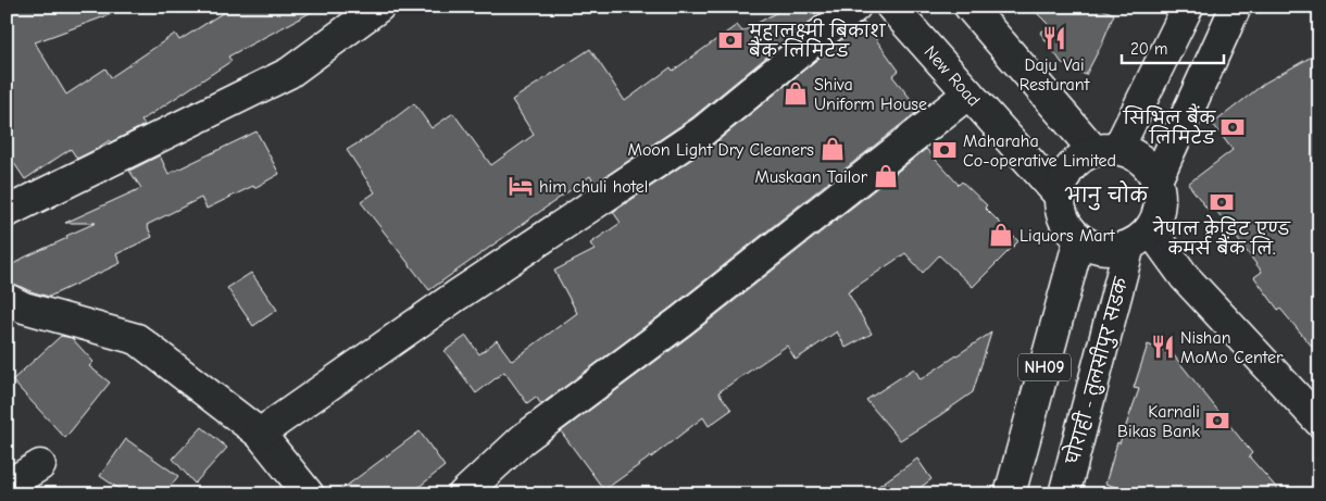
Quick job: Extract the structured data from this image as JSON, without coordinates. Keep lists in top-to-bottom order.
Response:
{
  "streets": {
    "street": ["New Road", "NH09", "घोराही - तुलसीपुर सडक"]
  },
  "crossings": [
    ["New Road", "NH09"],
    ["New Road", "घोराही - तुलसीपुर सडक"],
    ["NH09", "घोराही - तुलसीपुर सडक"]
  ],
  "districts": ["भानु चोक"],
  "places": {
    "restaurant": ["Daju Vai Resturant", "Nishan MoMo Center"],
    "bank": [
      "महालक्ष्मी बिकाश बैंक लिमिटेड",
      "सिभिल बैंक लिमिटेड",
      "Maharaha Co-operative Limited",
      "नेपाल क्रेडिट एण्ड कमर्स बैंक लि.",
      "Karnali Bikas Bank"
    ],
    "shop": [
      "Shiva Uniform House",
      "Moon Light Dry Cleaners",
      "Muskaan Tailor",
      "Liquors Mart"
    ],
    "hotel": ["him chuli hotel"]
  },
  "scale_bar": "20 m"
}
